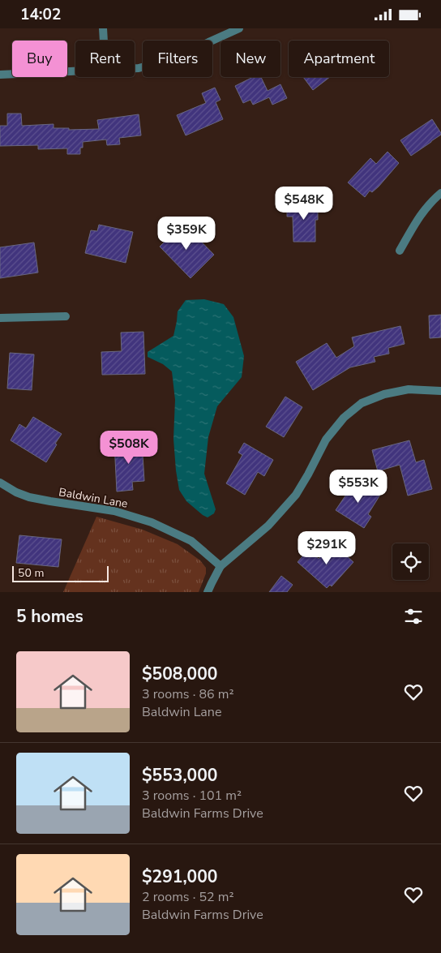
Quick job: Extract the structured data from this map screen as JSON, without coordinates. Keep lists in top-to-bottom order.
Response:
{
  "streets": {
    "street": ["Baldwin Lane"]
  },
  "scale_bar": "50 m",
  "page": {
    "status": "14:02",
    "chip": [
      "Buy",
      "Rent",
      "Filters",
      "New",
      "Apartment"
    ],
    "price": [
      "$548K",
      "$359K",
      "$508K",
      "$553K",
      "$291K"
    ],
    "scale": "50 m",
    "heading": "5 homes",
    "list": [
      {
        "name": "$508,000",
        "note": "3 rooms · 86 m² · Baldwin Lane"
      },
      {
        "name": "$553,000",
        "note": "3 rooms · 101 m² · Baldwin Farms Drive"
      },
      {
        "name": "$291,000",
        "note": "2 rooms · 52 m² · Baldwin Farms Drive"
      }
    ]
  }
}
